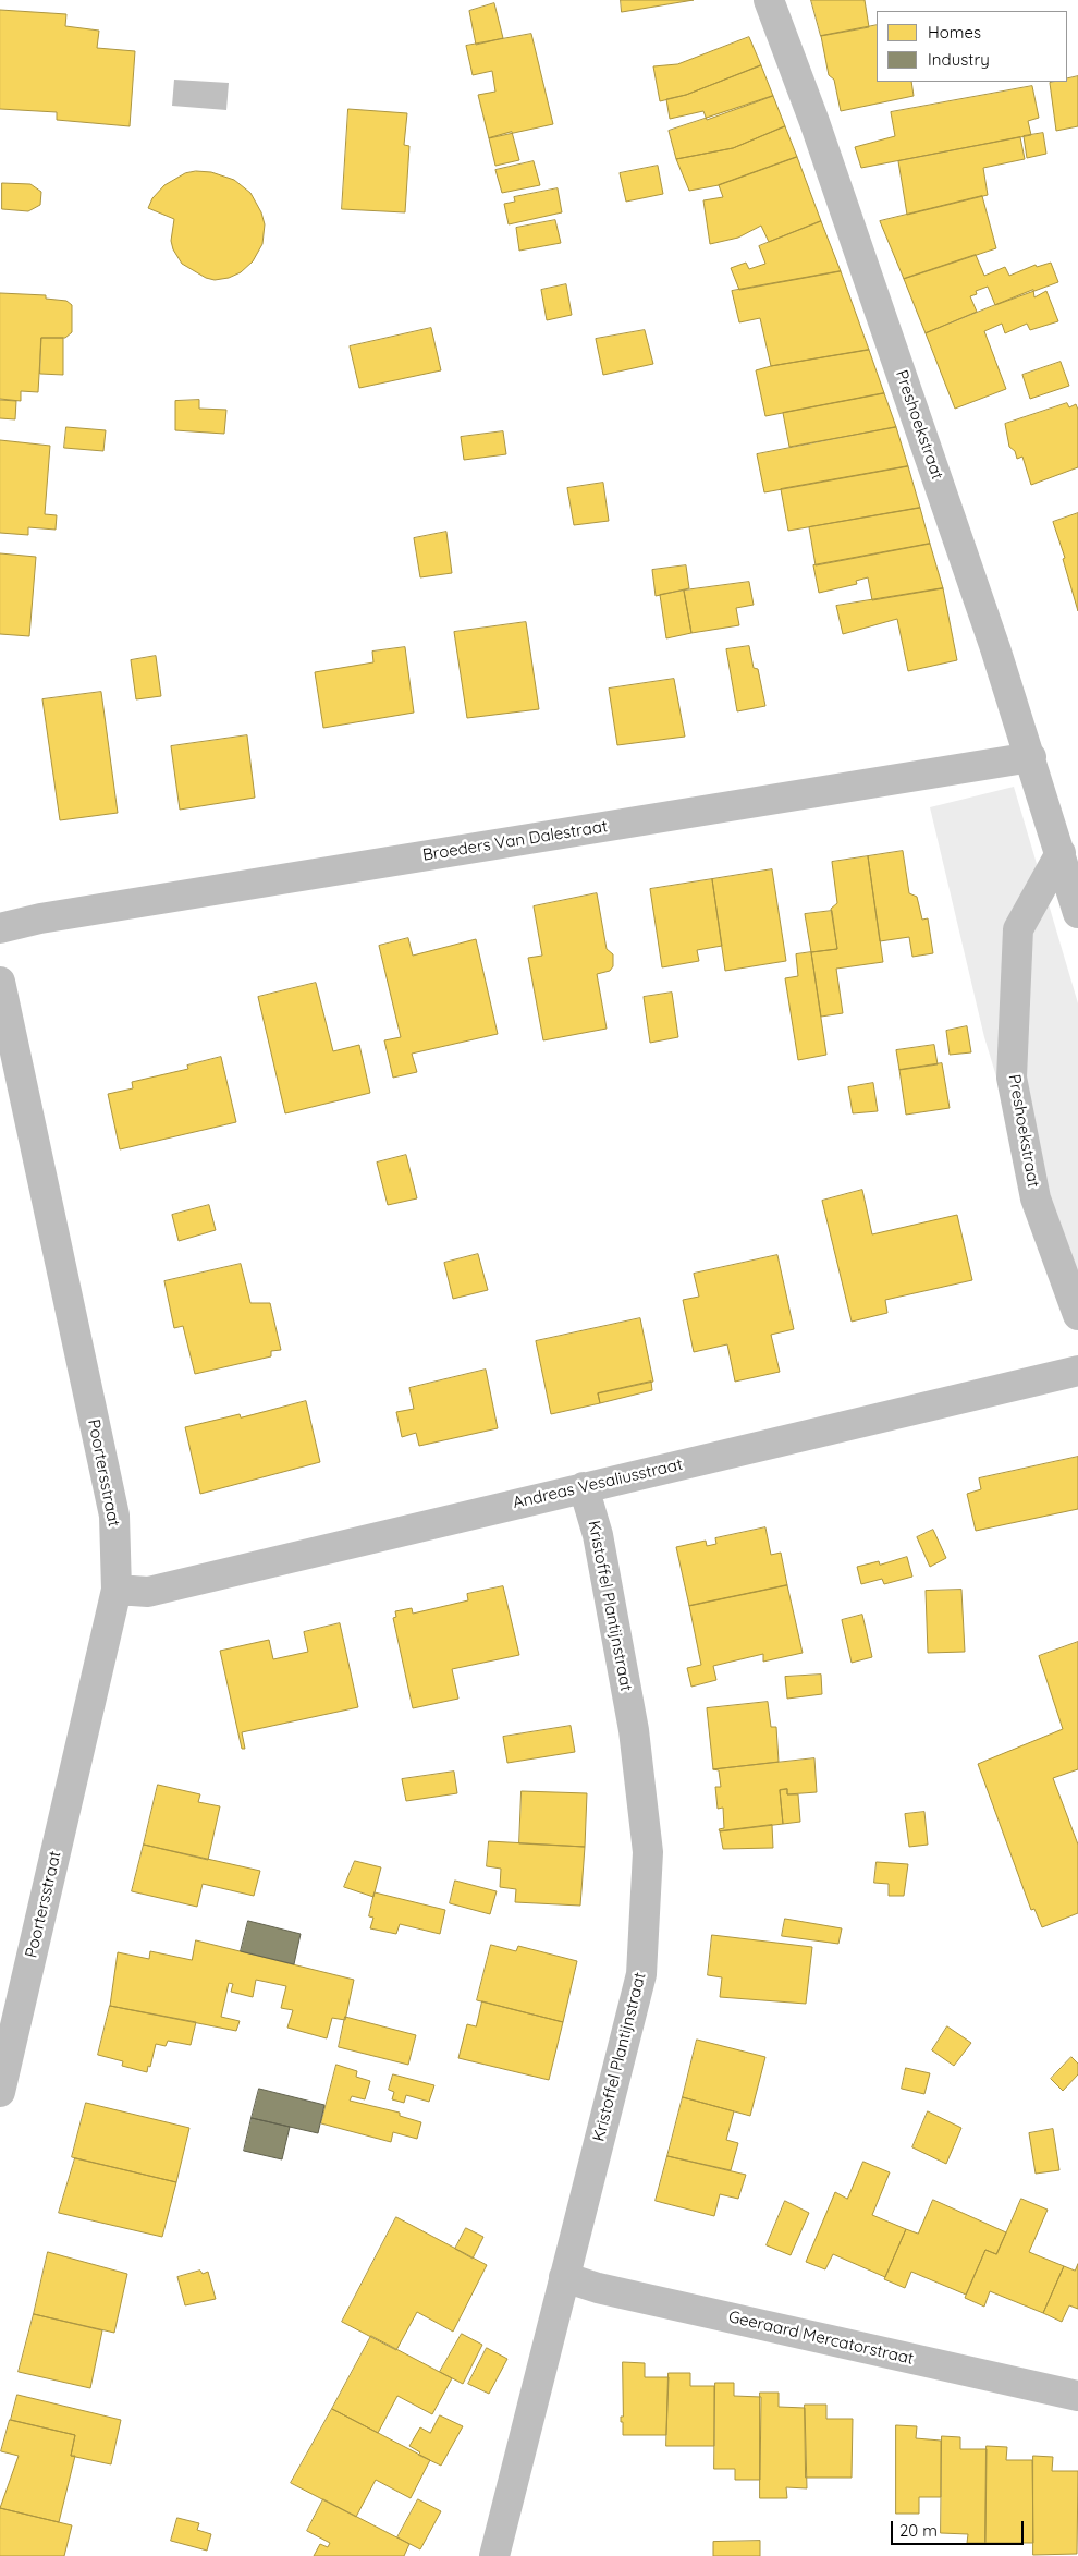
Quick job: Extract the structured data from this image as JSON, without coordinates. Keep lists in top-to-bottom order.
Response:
{
  "streets": {
    "street": [
      "Preshoekstraat",
      "Broeders Van Dalestraat",
      "Poortersstraat",
      "Andreas Vesaliusstraat",
      "Kristoffel Plantijnstraat",
      "Geeraard Mercatorstraat"
    ]
  },
  "crossings": [
    ["Preshoekstraat", "Broeders Van Dalestraat"],
    ["Poortersstraat", "Andreas Vesaliusstraat"],
    ["Andreas Vesaliusstraat", "Kristoffel Plantijnstraat"],
    ["Kristoffel Plantijnstraat", "Geeraard Mercatorstraat"]
  ],
  "legend": ["Homes", "Industry"],
  "scale_bar": "20 m"
}
